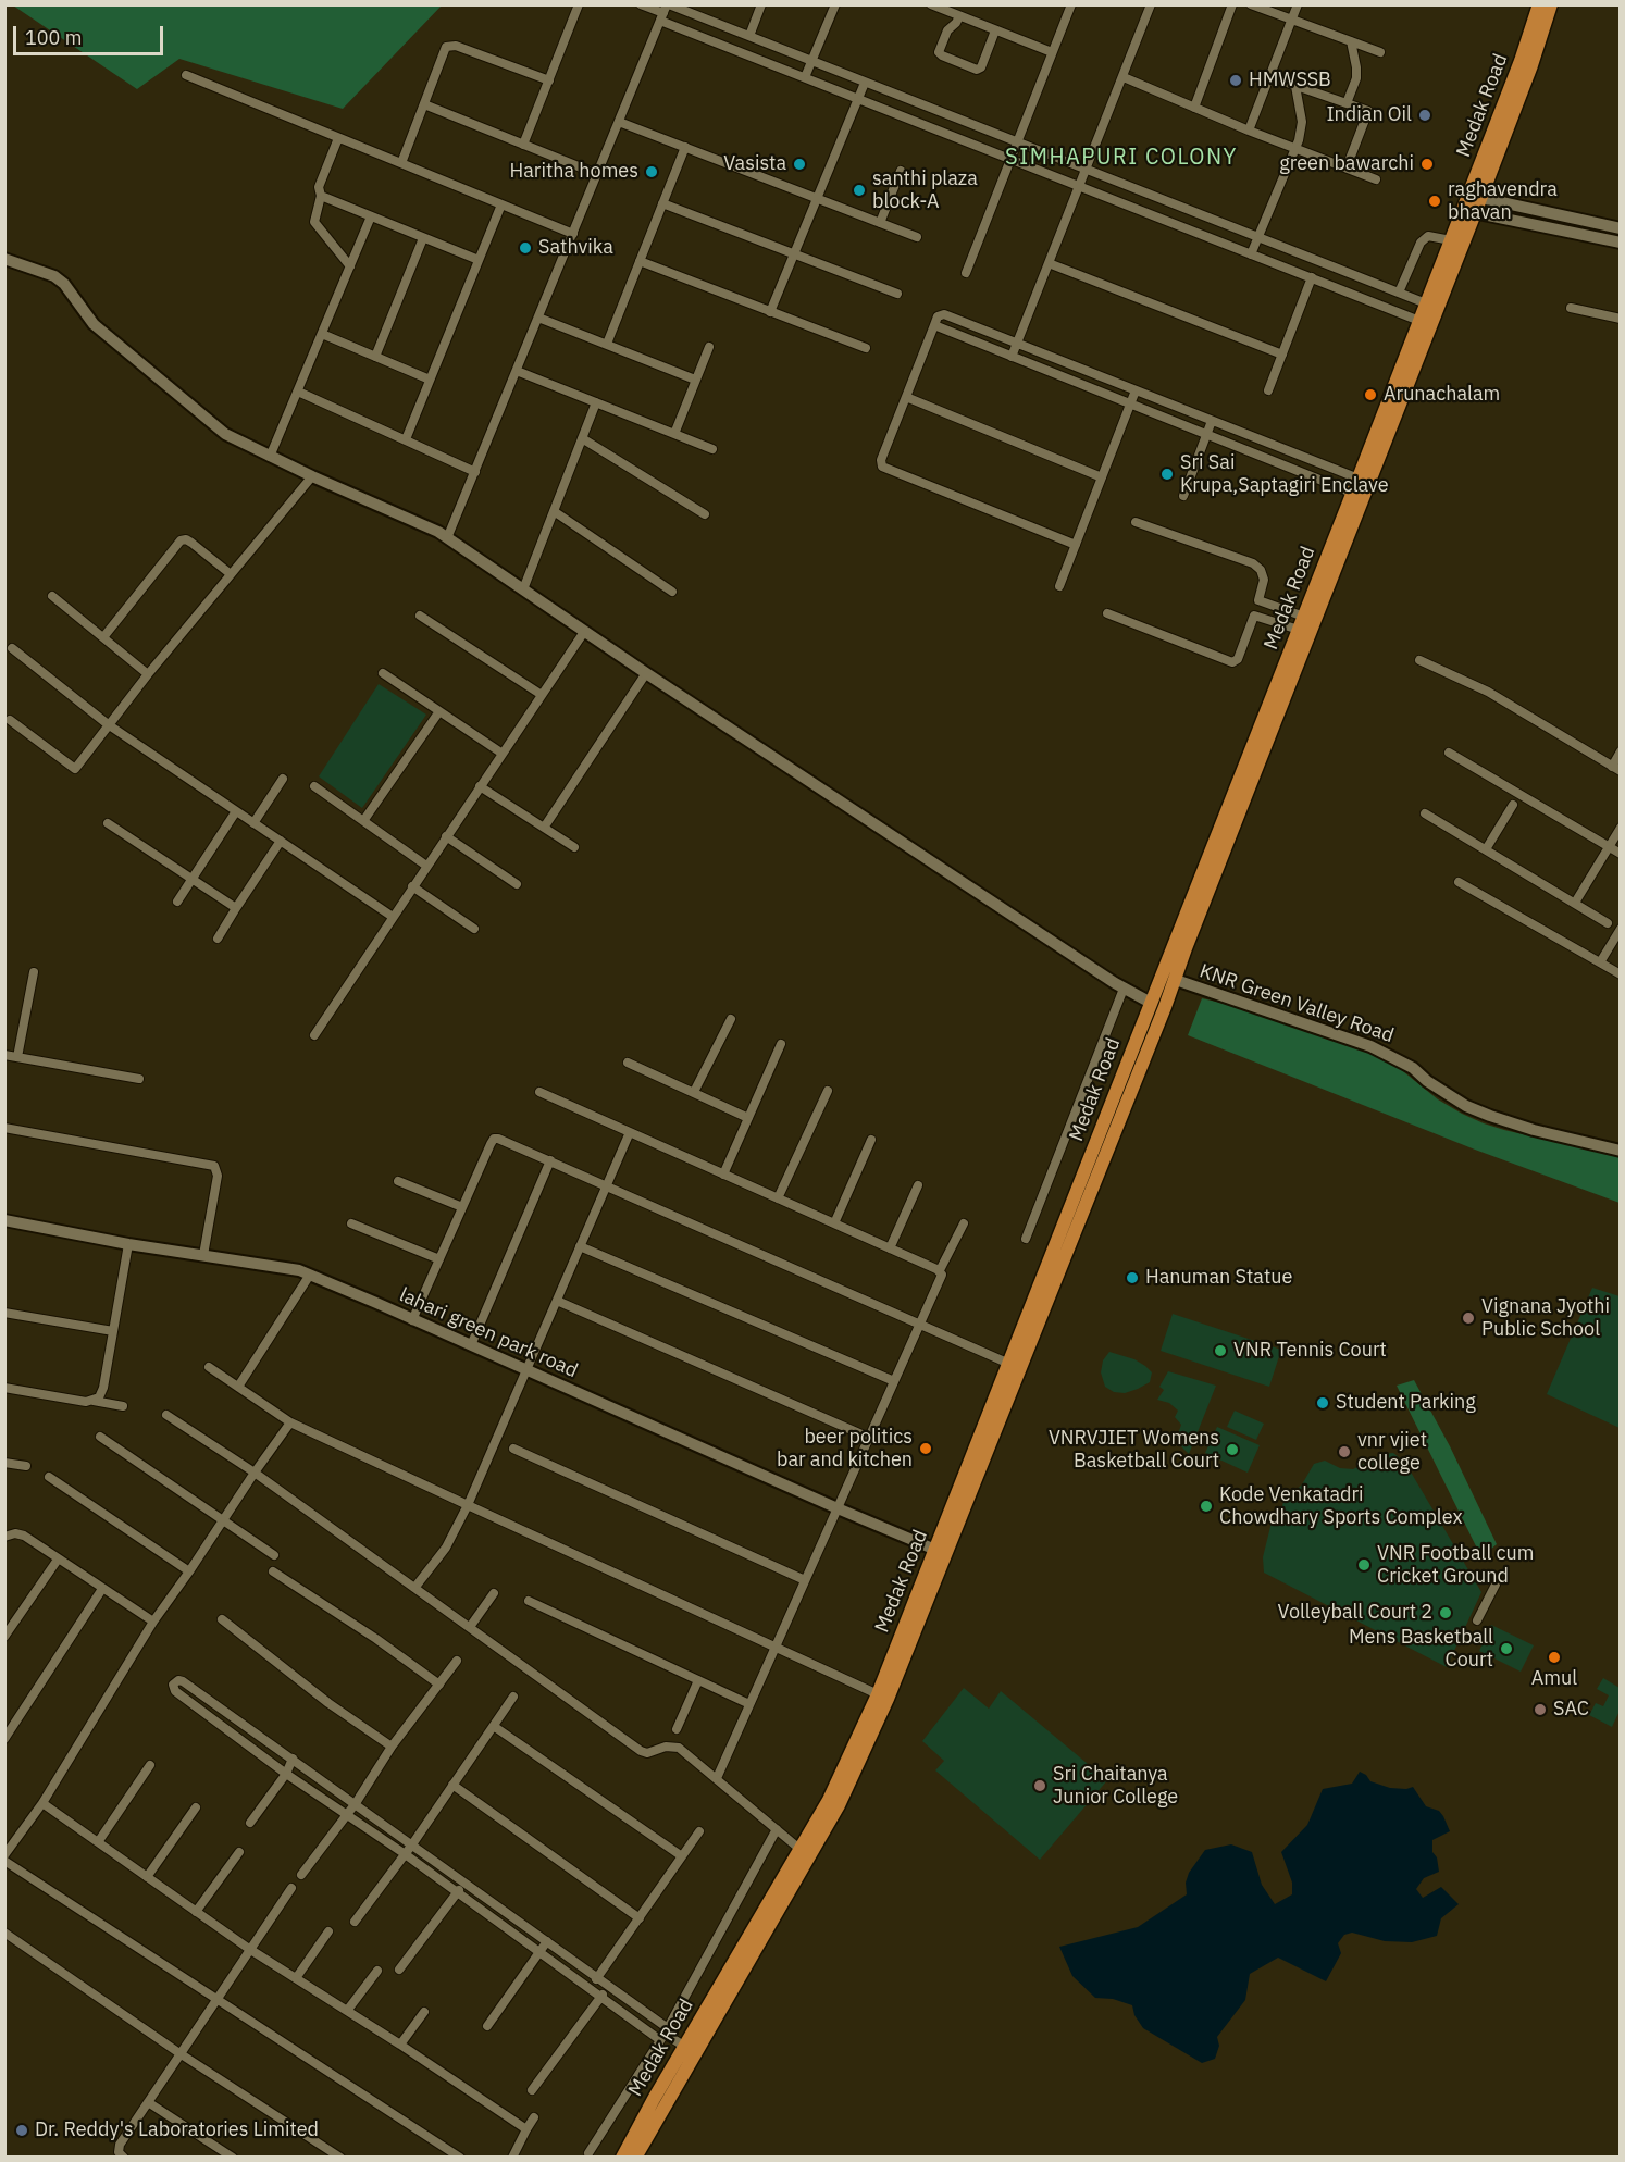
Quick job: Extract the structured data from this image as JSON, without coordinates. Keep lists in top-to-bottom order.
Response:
{
  "streets": {
    "main road": ["Medak Road"],
    "street": ["KNR Green Valley Road", "lahari green park road"]
  },
  "crossings": [
    ["Medak Road", "KNR Green Valley Road"],
    ["Medak Road", "lahari green park road"]
  ],
  "districts": ["SIMHAPURI COLONY"],
  "places": [
    "HMWSSB",
    "Indian Oil",
    "Vasista",
    "green bawarchi",
    "Haritha homes",
    "santhi plaza block-A",
    "raghavendra bhavan",
    "Sathvika",
    "Arunachalam",
    "Sri Sai Krupa,Saptagiri Enclave",
    "Hanuman Statue",
    "Vignana Jyothi Public School",
    "VNR Tennis Court",
    "Student Parking",
    "beer politics bar and kitchen",
    "VNRVJIET Womens Basketball Court",
    "vnr vjiet college",
    "Kode Venkatadri Chowdhary Sports Complex",
    "VNR Football cum Cricket Ground",
    "Volleyball Court 2",
    "Mens Basketball Court",
    "Amul",
    "SAC",
    "Sri Chaitanya Junior College",
    "Dr. Reddy's Laboratories Limited"
  ],
  "scale_bar": "100 m"
}
